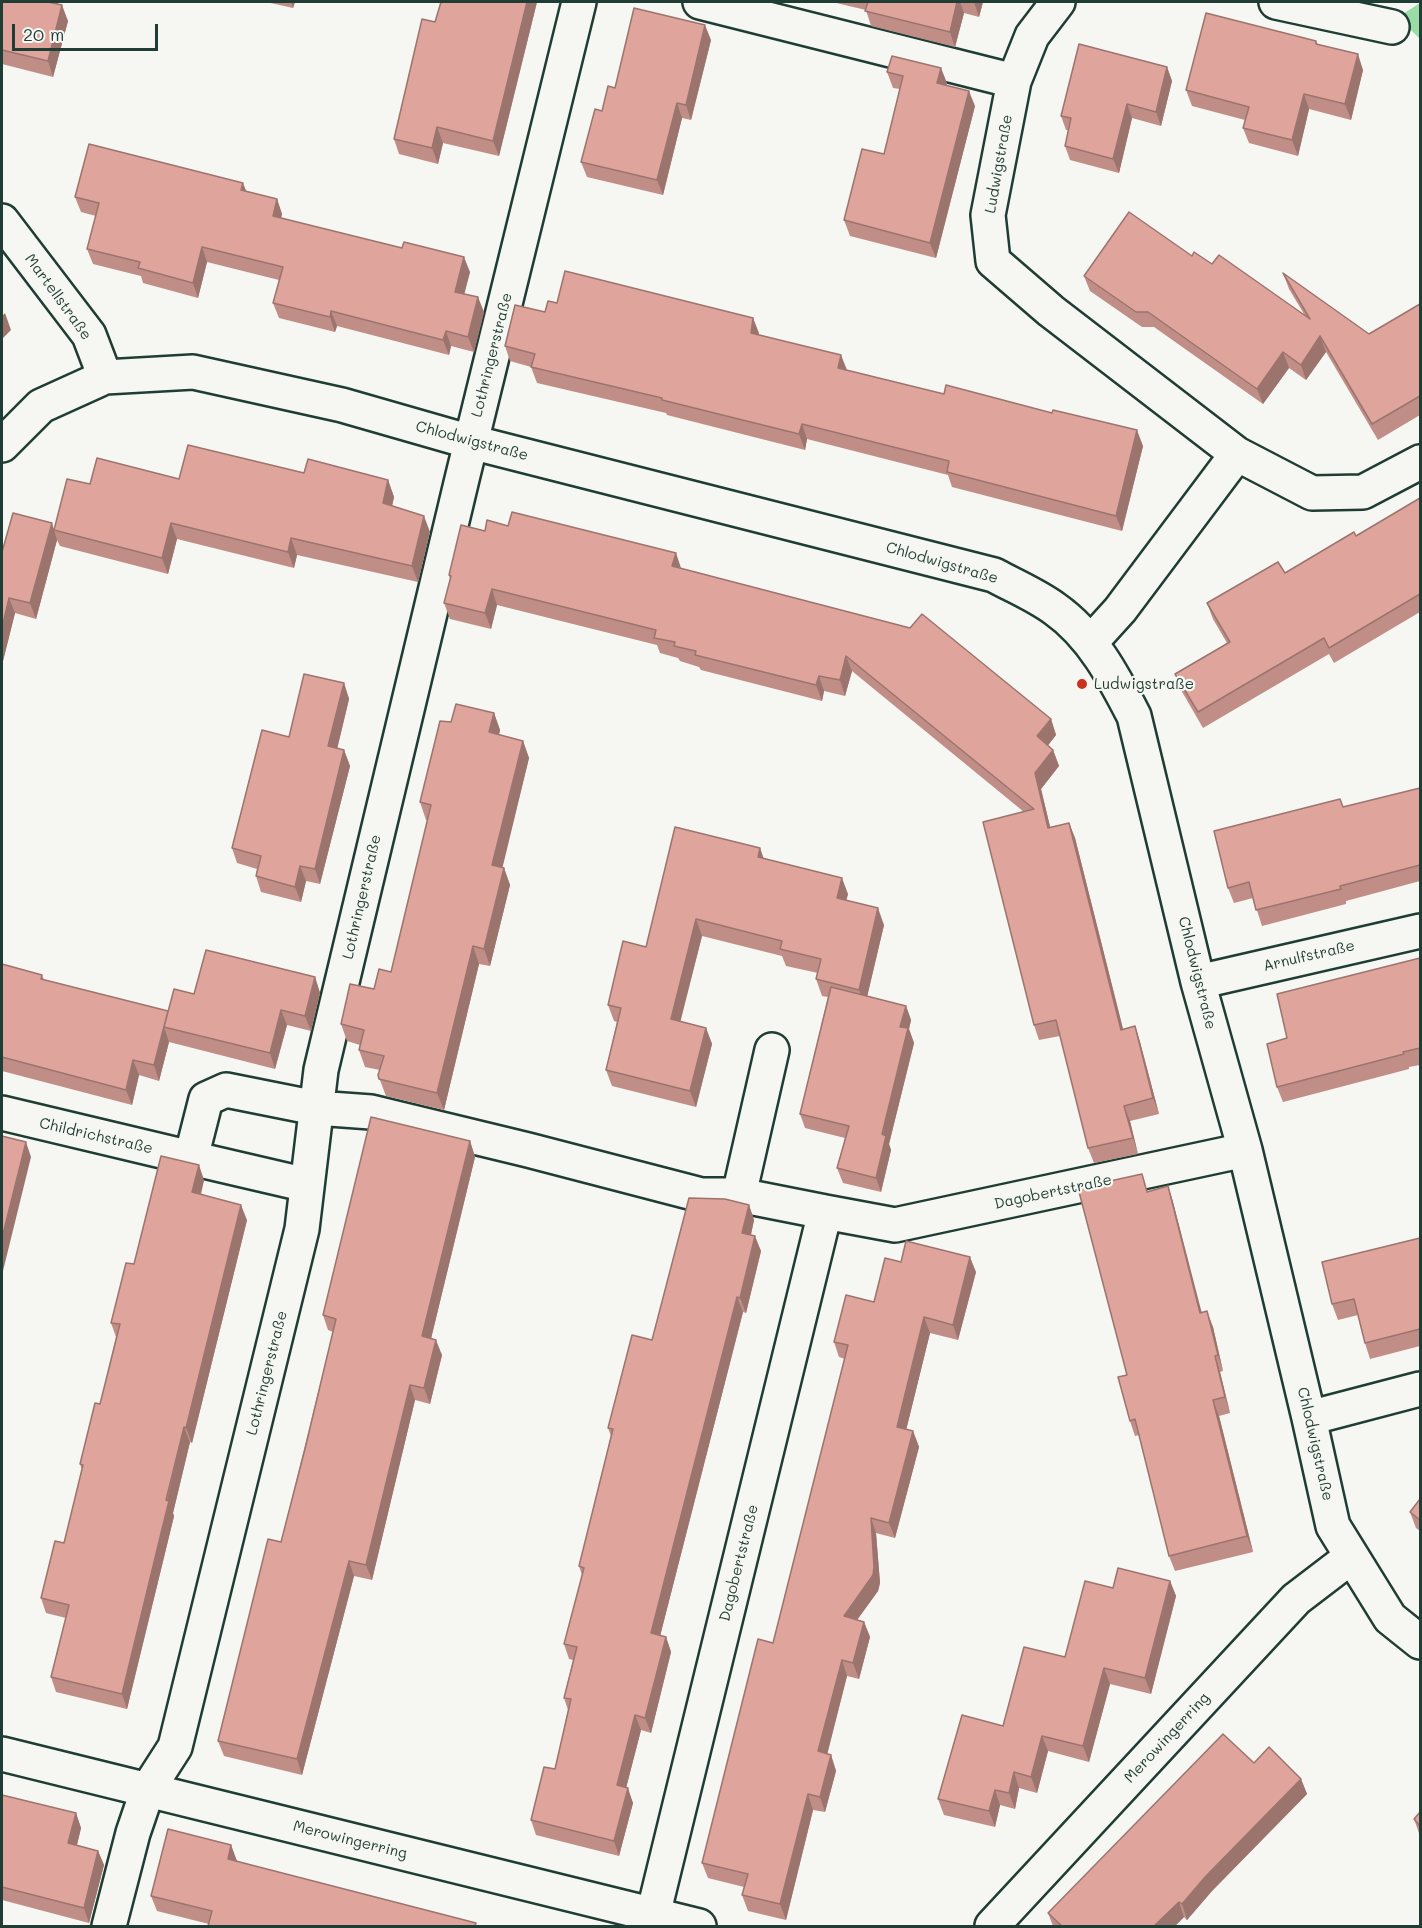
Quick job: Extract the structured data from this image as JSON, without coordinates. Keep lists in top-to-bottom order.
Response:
{
  "streets": {
    "street": [
      "Ludwigstraße",
      "Martellstraße",
      "Lothringerstraße",
      "Chlodwigstraße",
      "Arnulfstraße",
      "Childrichstraße",
      "Dagobertstraße",
      "Merowingerring"
    ]
  },
  "crossings": [
    ["Martellstraße", "Chlodwigstraße"],
    ["Lothringerstraße", "Chlodwigstraße"],
    ["Lothringerstraße", "Childrichstraße"],
    ["Lothringerstraße", "Dagobertstraße"],
    ["Lothringerstraße", "Merowingerring"],
    ["Chlodwigstraße", "Arnulfstraße"],
    ["Chlodwigstraße", "Dagobertstraße"],
    ["Chlodwigstraße", "Merowingerring"],
    ["Dagobertstraße", "Merowingerring"]
  ],
  "places": ["Ludwigstraße"],
  "scale_bar": "20 m"
}
